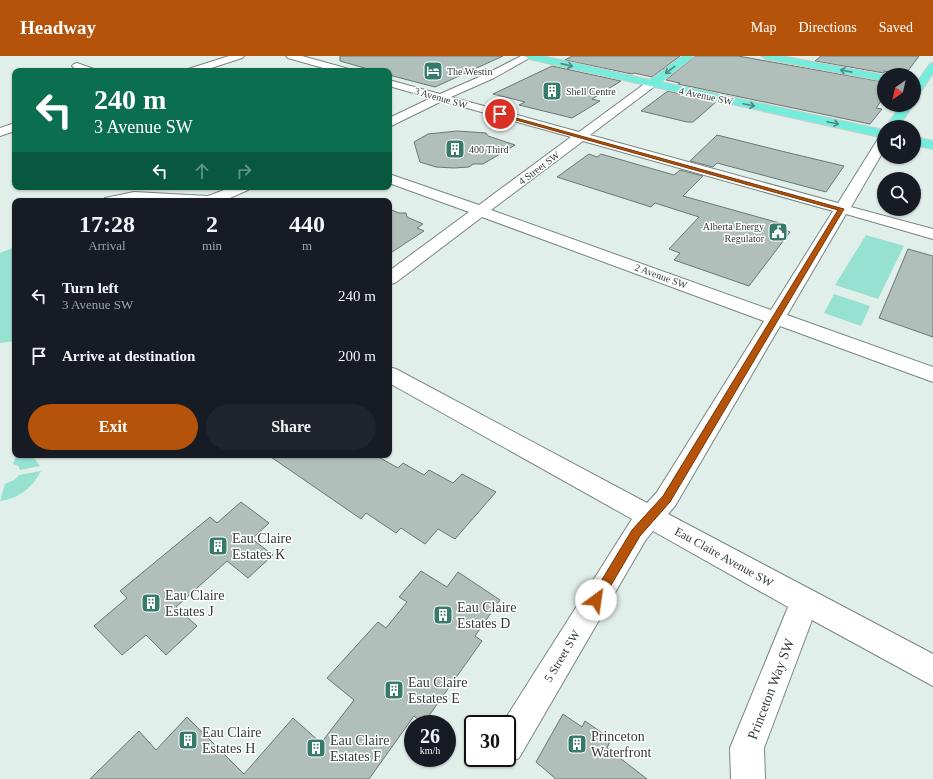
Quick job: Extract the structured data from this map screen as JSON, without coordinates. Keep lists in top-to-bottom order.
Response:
{
  "streets": {
    "main road": ["4 Avenue SW", "4 Street SW"],
    "street": [
      "3 Avenue SW",
      "2 Avenue SW",
      "Eau Claire Avenue SW",
      "5 Street SW",
      "Princeton Way SW"
    ]
  },
  "crossings": [
    ["4 Avenue SW", "4 Street SW"],
    ["3 Avenue SW", "4 Street SW"],
    ["3 Avenue SW", "5 Street SW"],
    ["4 Street SW", "2 Avenue SW"],
    ["2 Avenue SW", "5 Street SW"],
    ["Eau Claire Avenue SW", "5 Street SW"],
    ["Eau Claire Avenue SW", "Princeton Way SW"]
  ],
  "places": {
    "hotel": ["The Westin"],
    "building": [
      "Shell Centre",
      "400 Third",
      "Eau Claire Estates K",
      "Eau Claire Estates J",
      "Eau Claire Estates D",
      "Eau Claire Estates E",
      "Eau Claire Estates H",
      "Princeton Waterfront",
      "Eau Claire Estates F"
    ],
    "public building": ["Alberta Energy Regulator"]
  },
  "north": "bottom left",
  "page": {
    "header": "Headway",
    "nav": ["Map", "Directions", "Saved"],
    "turn": ["240 m", "3 Avenue SW"],
    "eta": [
      "17:28",
      "Arrival",
      "2",
      "min",
      "440",
      "m"
    ],
    "list": [
      {
        "name": "Turn left",
        "note": "3 Avenue SW",
        "value": "240 m"
      },
      {
        "name": "Arrive at destination",
        "value": "200 m"
      }
    ],
    "buttons": ["Exit", "Share"],
    "speed": "26 km/h",
    "limit": "30"
  }
}
